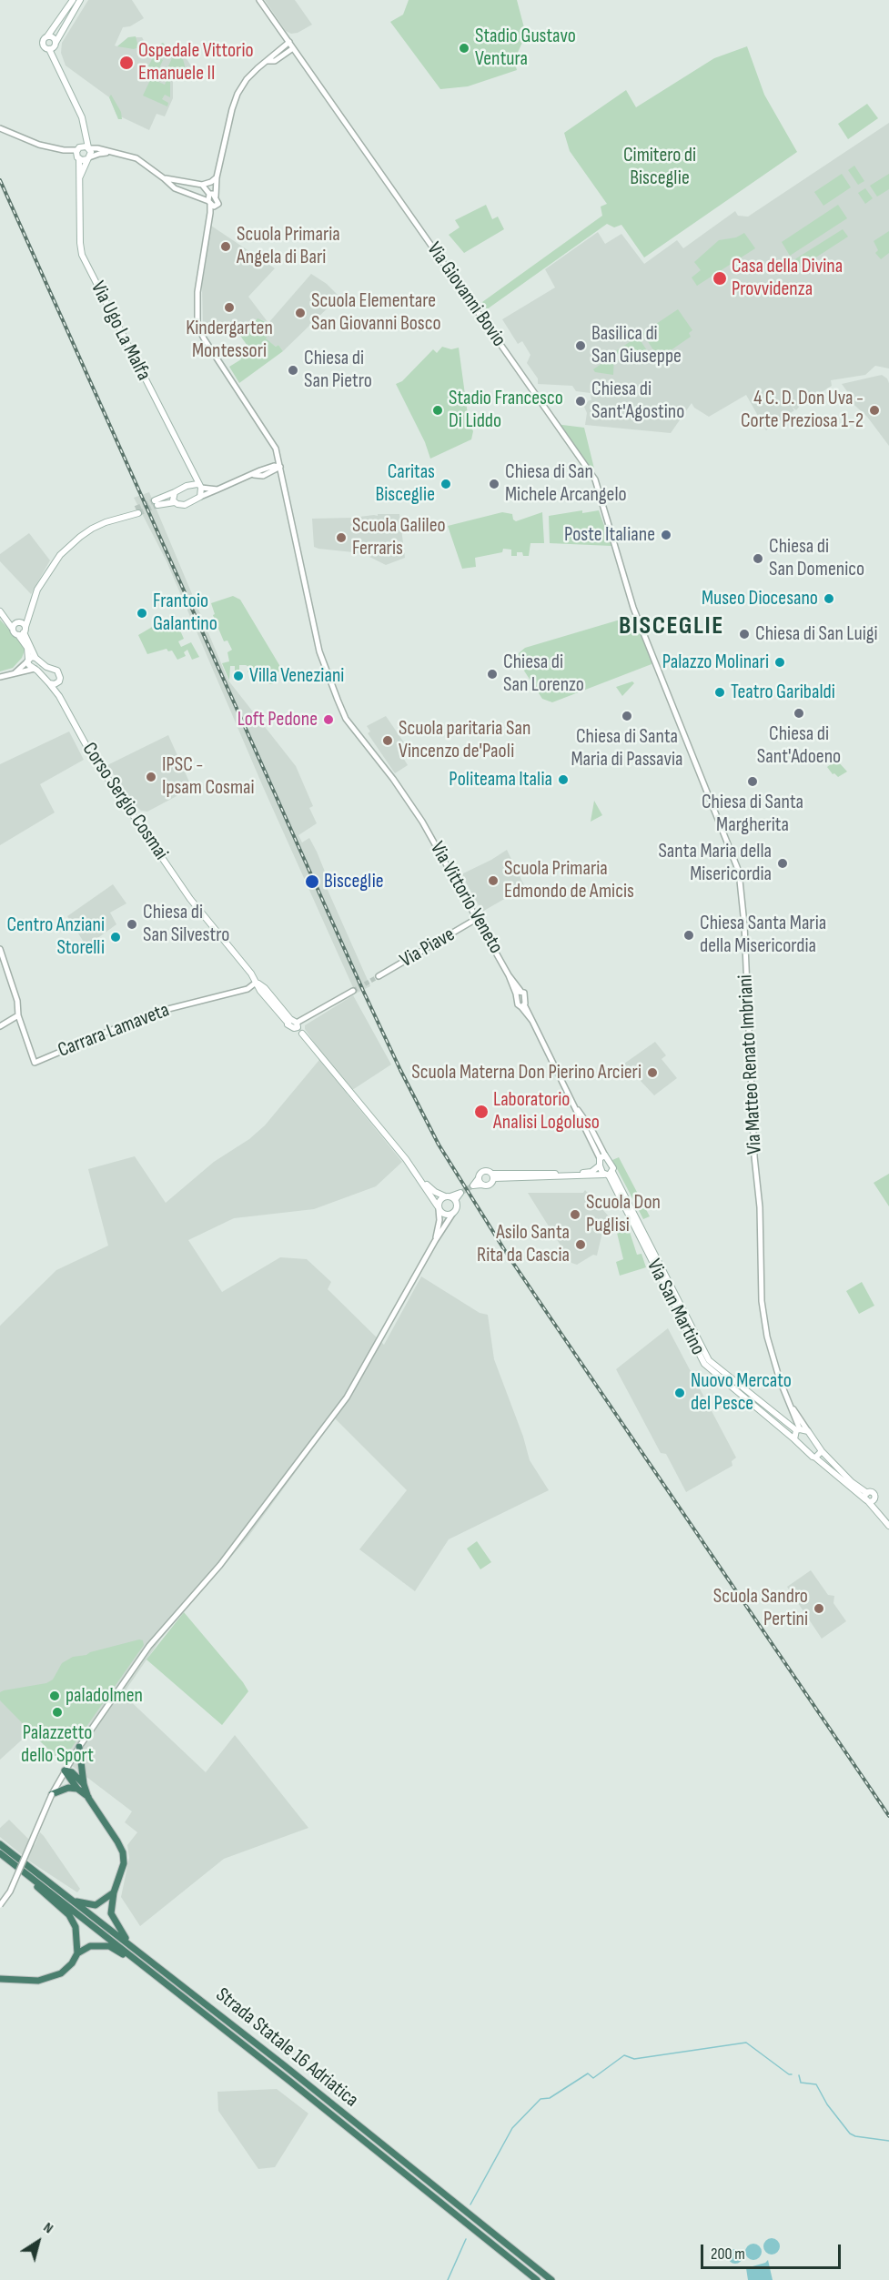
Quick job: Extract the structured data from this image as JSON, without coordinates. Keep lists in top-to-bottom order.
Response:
{
  "streets": {
    "highway": ["Strada Statale 16 Adriatica"],
    "main road": ["Via Ugo La Malfa", "Corso Sergio Cosmai", "Via San Martino"],
    "street": [
      "Via Giovanni Bovio",
      "Via Vittorio Veneto",
      "Via Piave",
      "Carrara Lamaveta",
      "Via Matteo Renato Imbriani"
    ]
  },
  "crossings": [
    ["Via Giovanni Bovio", "Via Matteo Renato Imbriani"],
    ["Corso Sergio Cosmai", "Carrara Lamaveta"],
    ["Via Vittorio Veneto", "Via Piave"]
  ],
  "districts": ["BISCEGLIE"],
  "parks": ["Cimitero di Bisceglie"],
  "places": [
    "Stadio Gustavo Ventura",
    "Ospedale Vittorio Emanuele II",
    "Scuola Primaria Angela di Bari",
    "Casa della Divina Provvidenza",
    "Kindergarten Montessori",
    "Scuola Elementare San Giovanni Bosco",
    "Basilica di San Giuseppe",
    "Chiesa di San Pietro",
    "Chiesa di Sant'Agostino",
    "Stadio Francesco Di Liddo",
    "4 C. D. Don Uva - Corte Preziosa 1-2",
    "Caritas Bisceglie",
    "Chiesa di San Michele Arcangelo",
    "Poste Italiane",
    "Scuola Galileo Ferraris",
    "Chiesa di San Domenico",
    "Museo Diocesano",
    "Frantoio Galantino",
    "Chiesa di San Luigi",
    "Palazzo Molinari",
    "Chiesa di San Lorenzo",
    "Villa Veneziani",
    "Teatro Garibaldi",
    "Chiesa di Sant'Adoeno",
    "Chiesa di Santa Maria di Passavia",
    "Loft Pedone",
    "Scuola paritaria San Vincenzo de'Paoli",
    "IPSC - Ipsam Cosmai",
    "Politeama Italia",
    "Chiesa di Santa Margherita",
    "Santa Maria della Misericordia",
    "Scuola Primaria Edmondo de Amicis",
    "Bisceglie",
    "Chiesa di San Silvestro",
    "Chiesa Santa Maria della Misericordia",
    "Centro Anziani Storelli",
    "Scuola Materna Don Pierino Arcieri",
    "Laboratorio Analisi Logoluso",
    "Scuola Don Puglisi",
    "Asilo Santa Rita da Cascia",
    "Nuovo Mercato del Pesce",
    "Scuola Sandro Pertini",
    "paladolmen",
    "Palazzetto dello Sport"
  ],
  "scale_bar": "200 m",
  "north": "top right"
}
